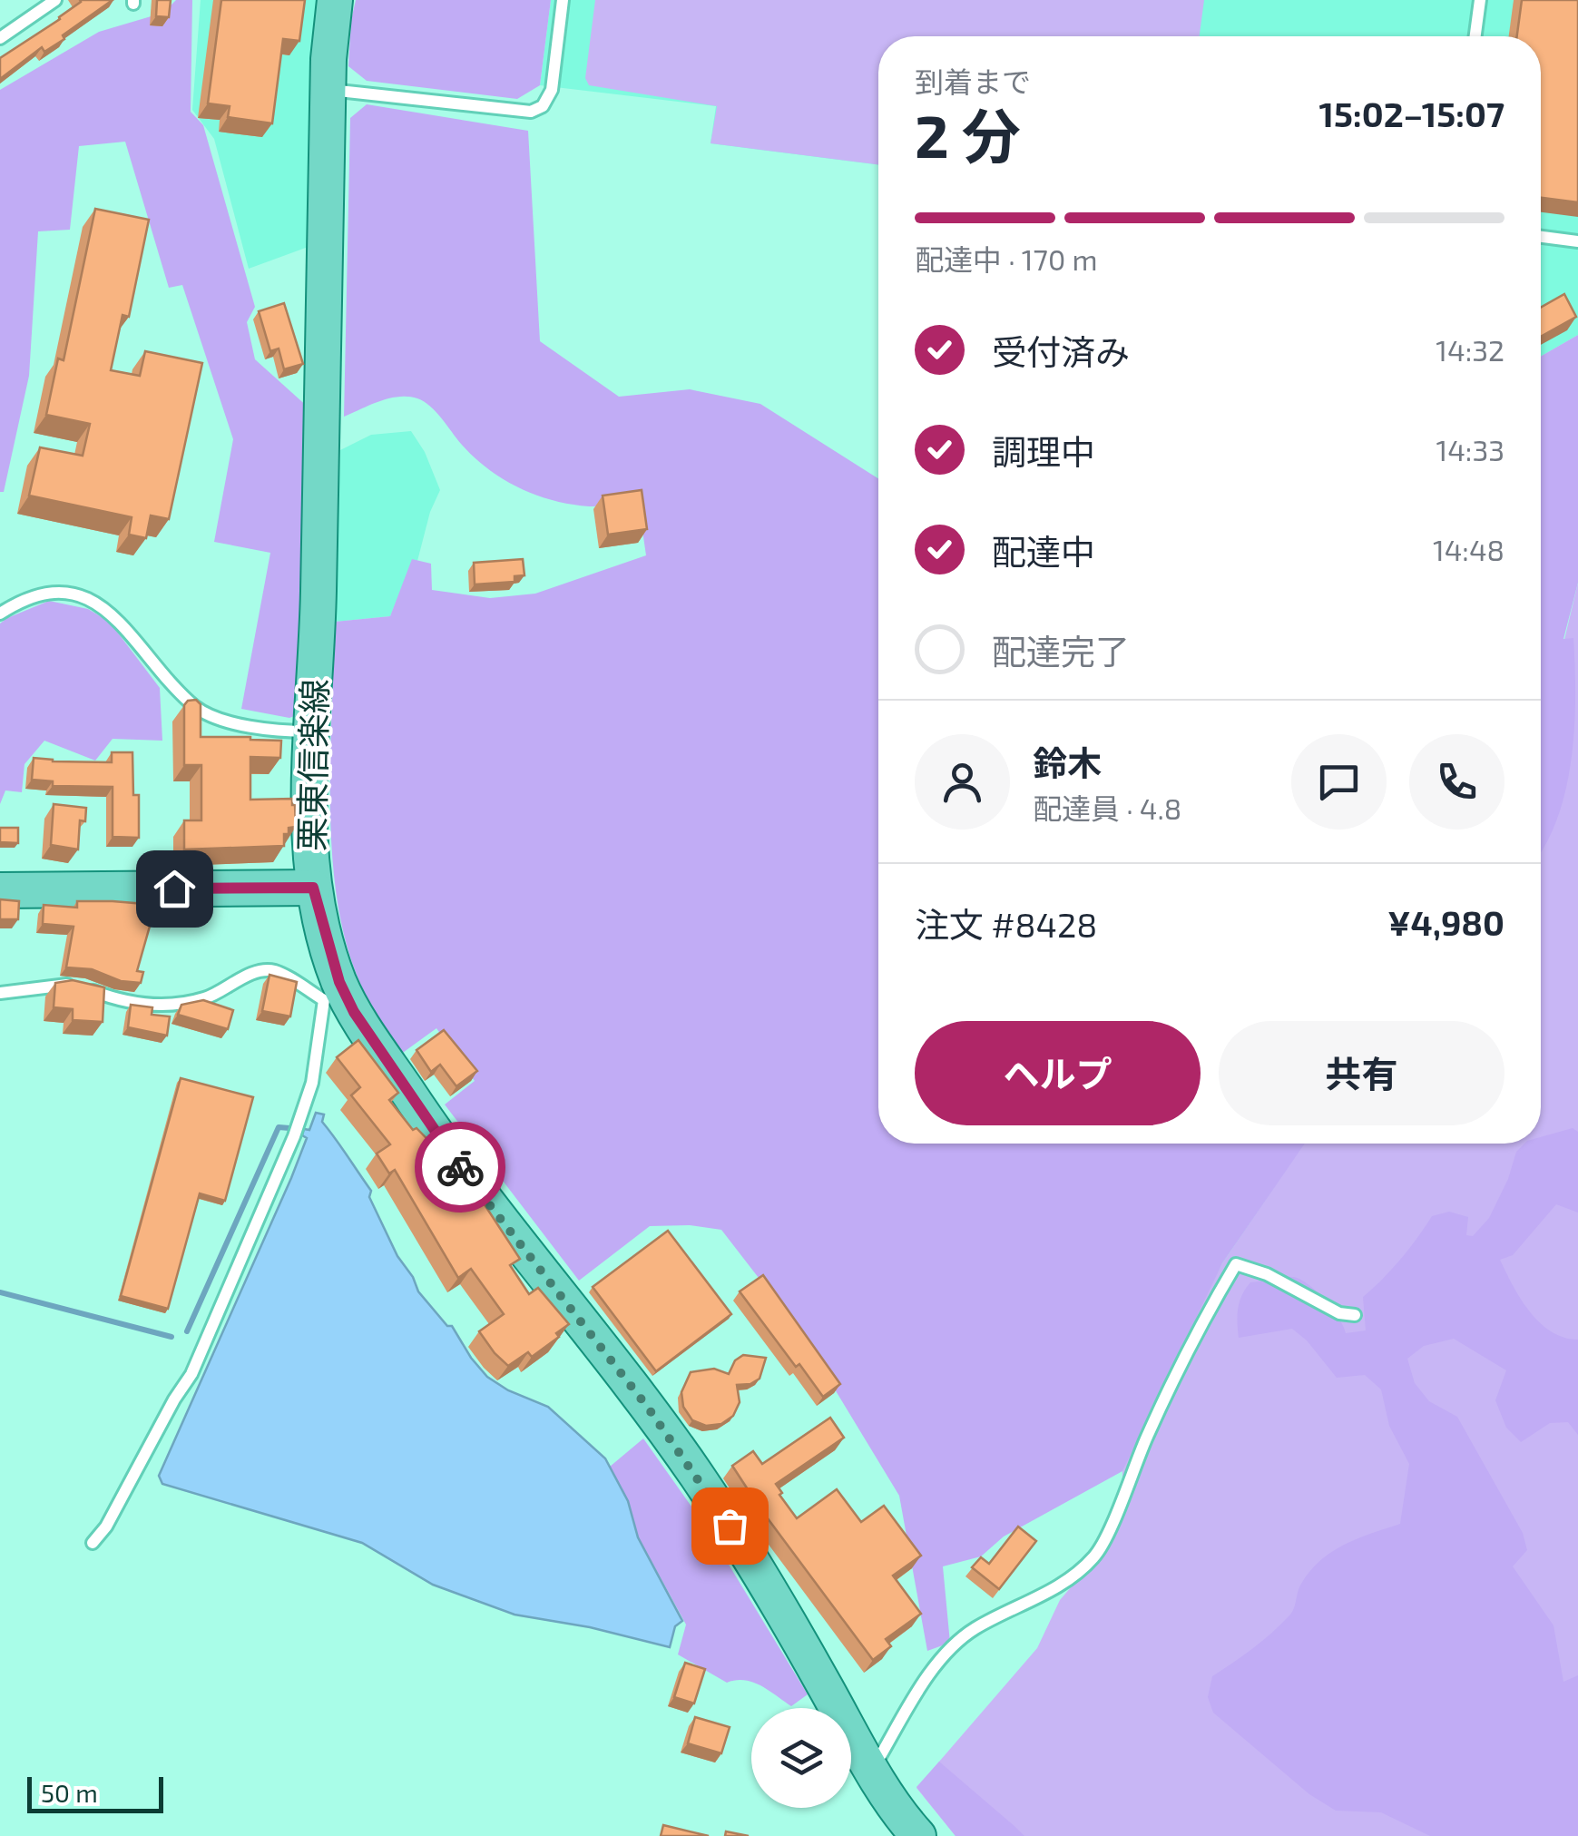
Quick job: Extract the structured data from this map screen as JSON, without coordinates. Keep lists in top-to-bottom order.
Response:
{
  "streets": {
    "main road": ["栗東信楽線"]
  },
  "scale_bar": "50 m",
  "page": {
    "heading": ["2 分", "到着まで", "15:02–15:07"],
    "panel": [
      "鈴木",
      "配達員 · 4.8",
      "注文 #8428",
      "¥4,980"
    ],
    "bar": "配達中 · 170 m",
    "list": [
      ["受付済み", "14:32"],
      ["調理中", "14:33"],
      ["配達中", "14:48"],
      "配達完了"
    ],
    "buttons": ["ヘルプ", "共有"],
    "scale": "50 m"
  }
}
